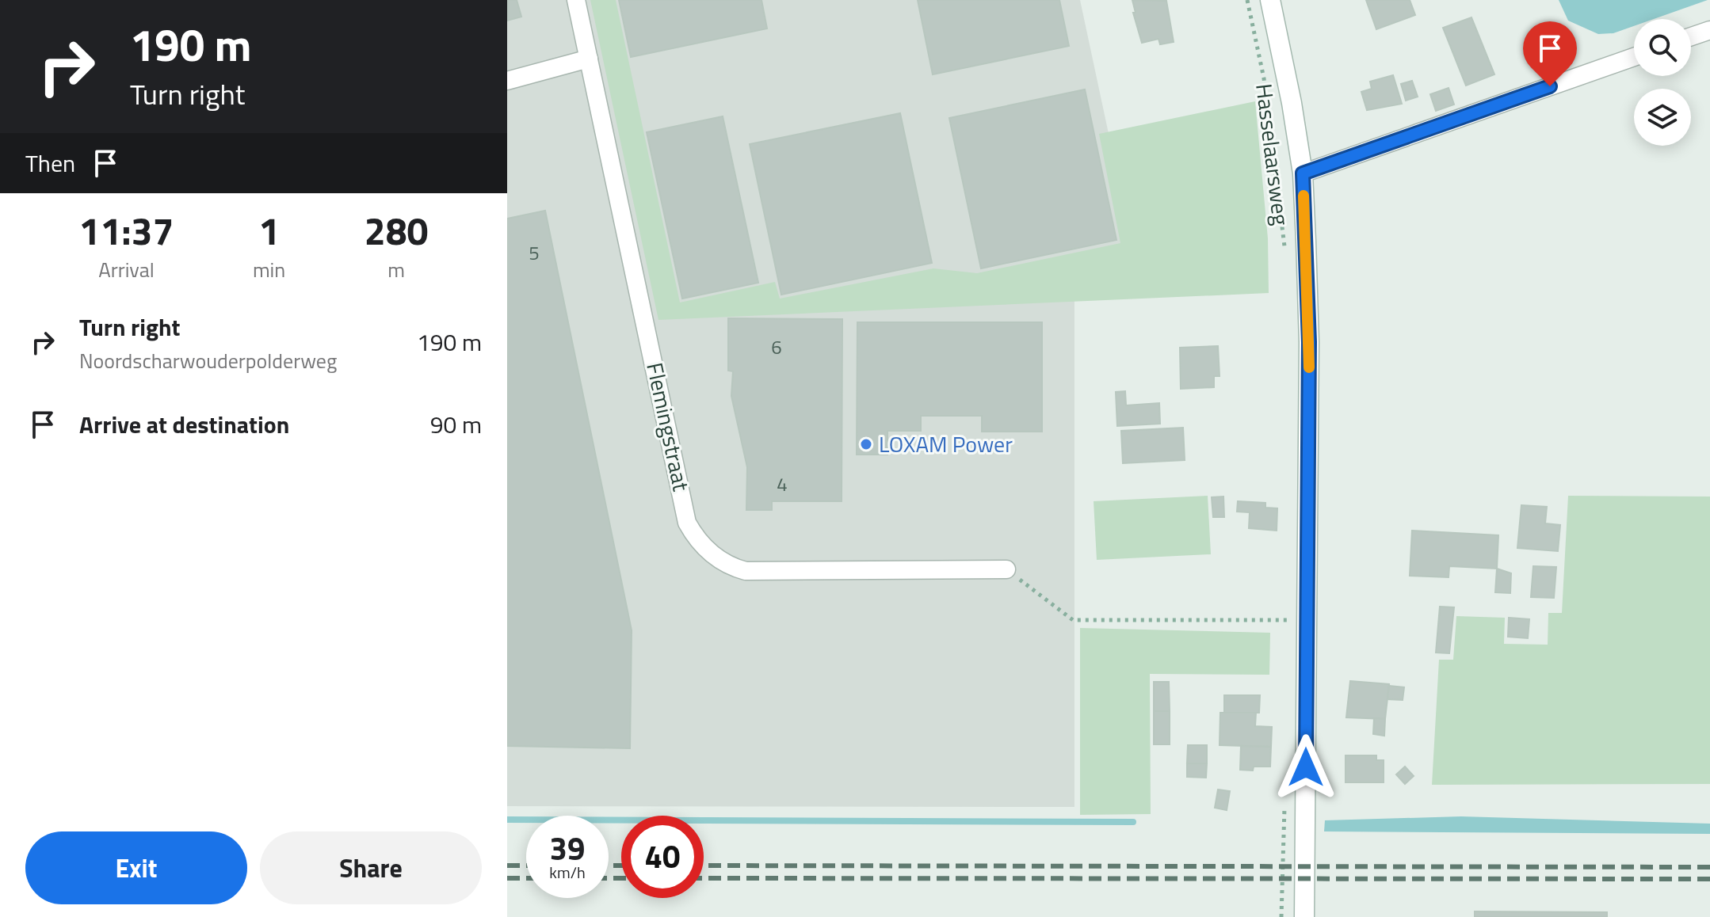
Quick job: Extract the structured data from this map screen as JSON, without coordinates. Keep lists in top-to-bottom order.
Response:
{
  "streets": {
    "street": ["Hasselaarsweg", "Flemingstraat"]
  },
  "places": ["LOXAM Power"],
  "house_numbers": ["5", "6", "4"],
  "page": {
    "turn": ["190 m", "Turn right"],
    "then": "Then",
    "eta": [
      "11:37",
      "Arrival",
      "1",
      "min",
      "280",
      "m"
    ],
    "list": [
      {
        "name": "Turn right",
        "note": "Noordscharwouderpolderweg",
        "value": "190 m"
      },
      {
        "name": "Arrive at destination",
        "value": "90 m"
      }
    ],
    "speed": "39 km/h",
    "limit": "40",
    "buttons": ["Exit", "Share"]
  }
}
